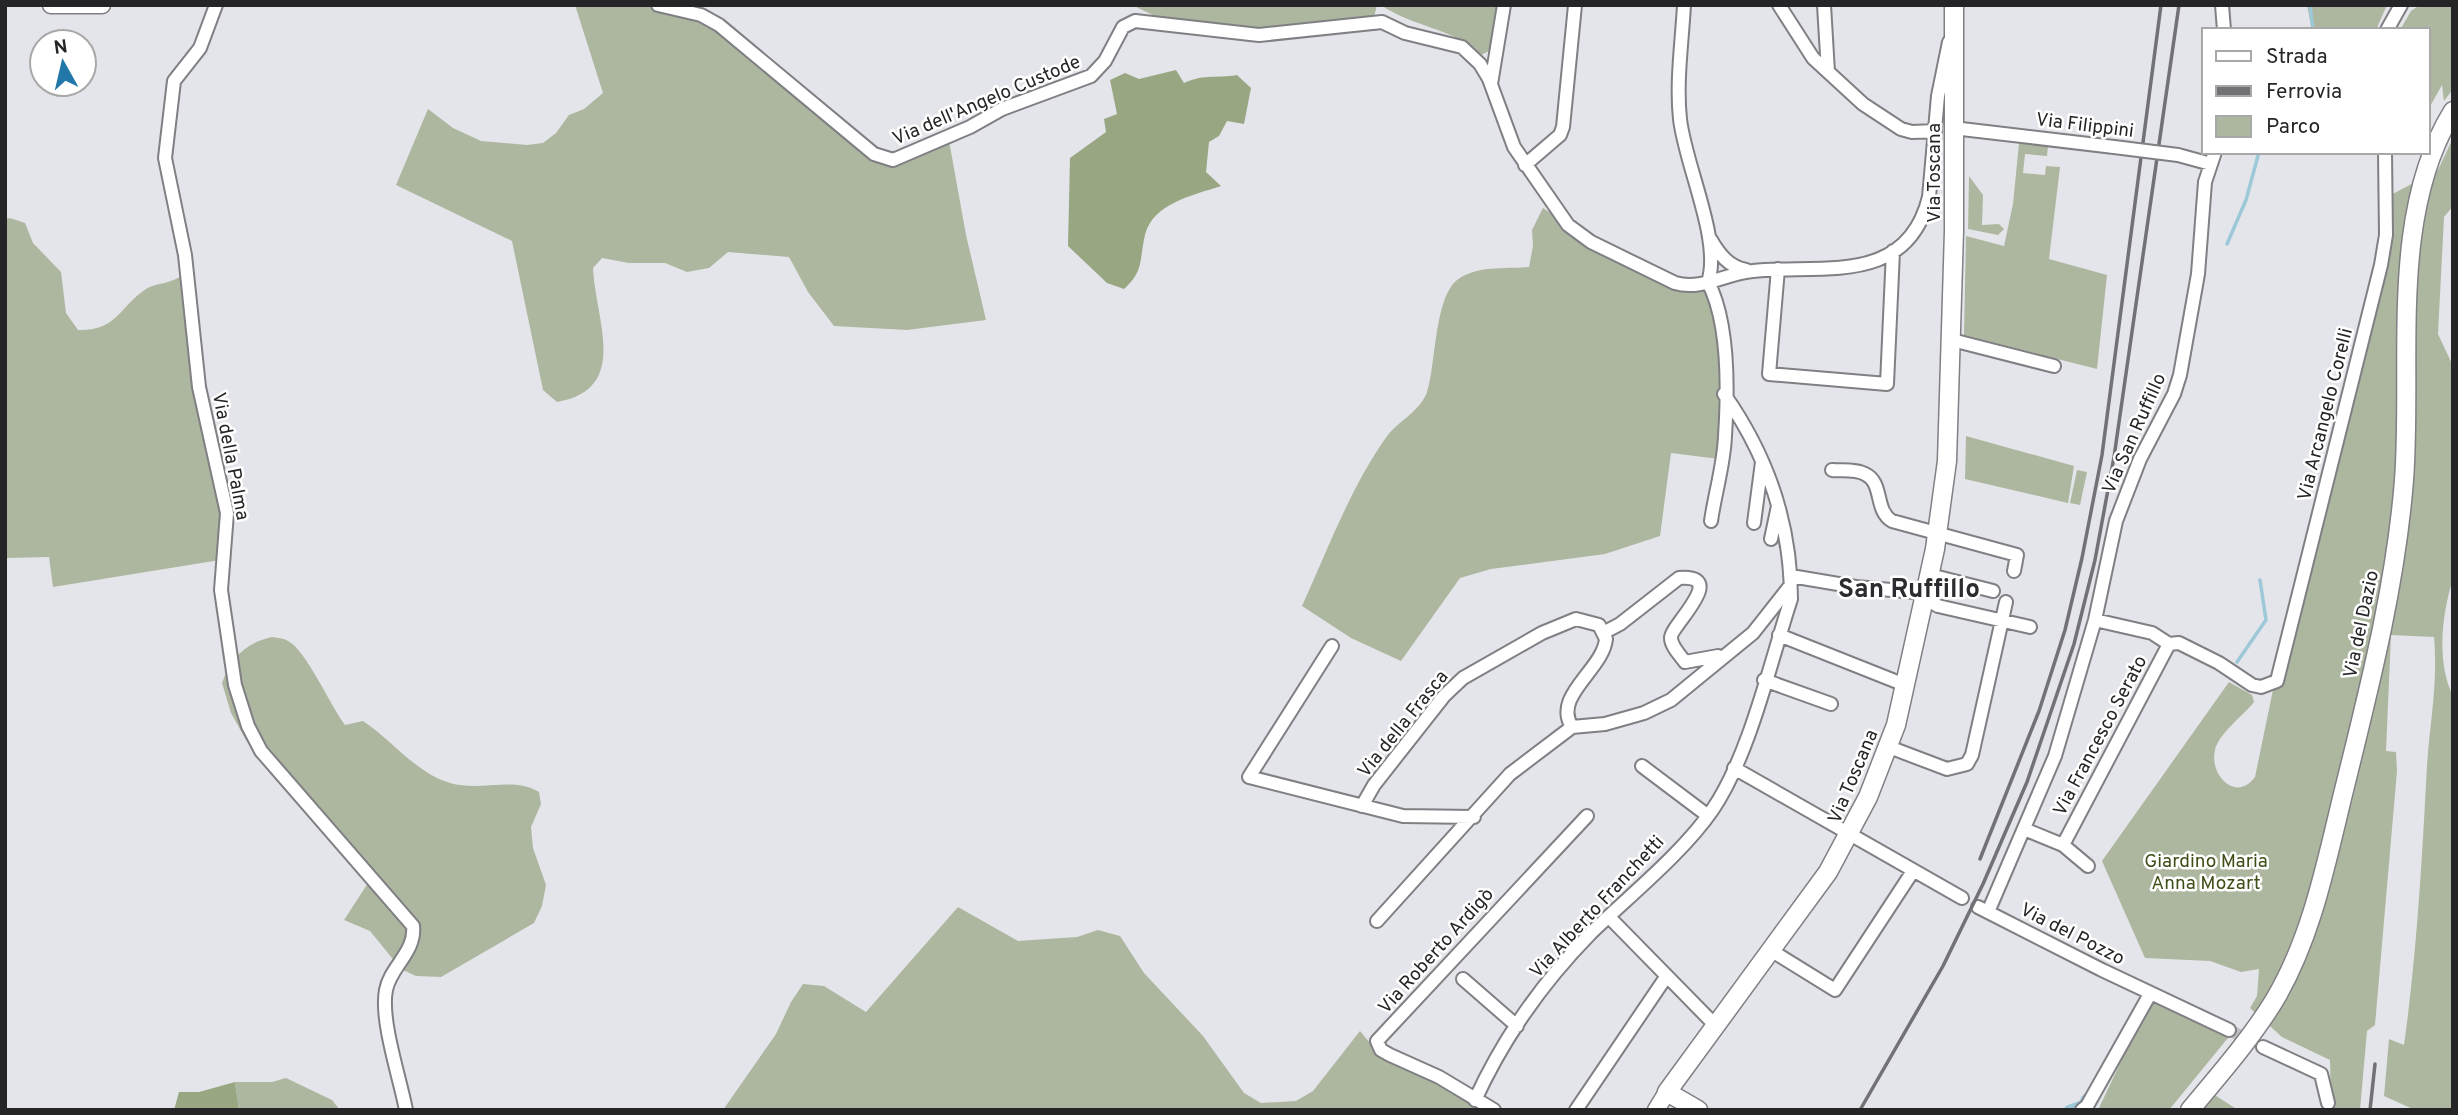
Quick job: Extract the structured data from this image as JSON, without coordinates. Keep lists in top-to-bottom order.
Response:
{
  "streets": {
    "main road": ["Via Toscana", "Via del Dazio"],
    "street": [
      "Via dell'Angelo Custode",
      "Via Filippini",
      "Via Arcangelo Corelli",
      "Via San Ruffillo",
      "Via della Palma",
      "Via della Frasca",
      "Via Francesco Serato",
      "Via Alberto Franchetti",
      "Via del Pozzo",
      "Via Roberto Ardigò"
    ]
  },
  "crossings": [
    ["Via dell'Angelo Custode", "Via Toscana"],
    ["Via Filippini", "Via Toscana"],
    ["Via Filippini", "Via San Ruffillo"],
    ["Via Arcangelo Corelli", "Via Francesco Serato"],
    ["Via Alberto Franchetti", "Via Roberto Ardigò"]
  ],
  "districts": ["San Ruffillo"],
  "parks": ["Giardino Maria Anna Mozart"],
  "legend": ["Strada", "Ferrovia", "Parco"],
  "north": "top"
}
